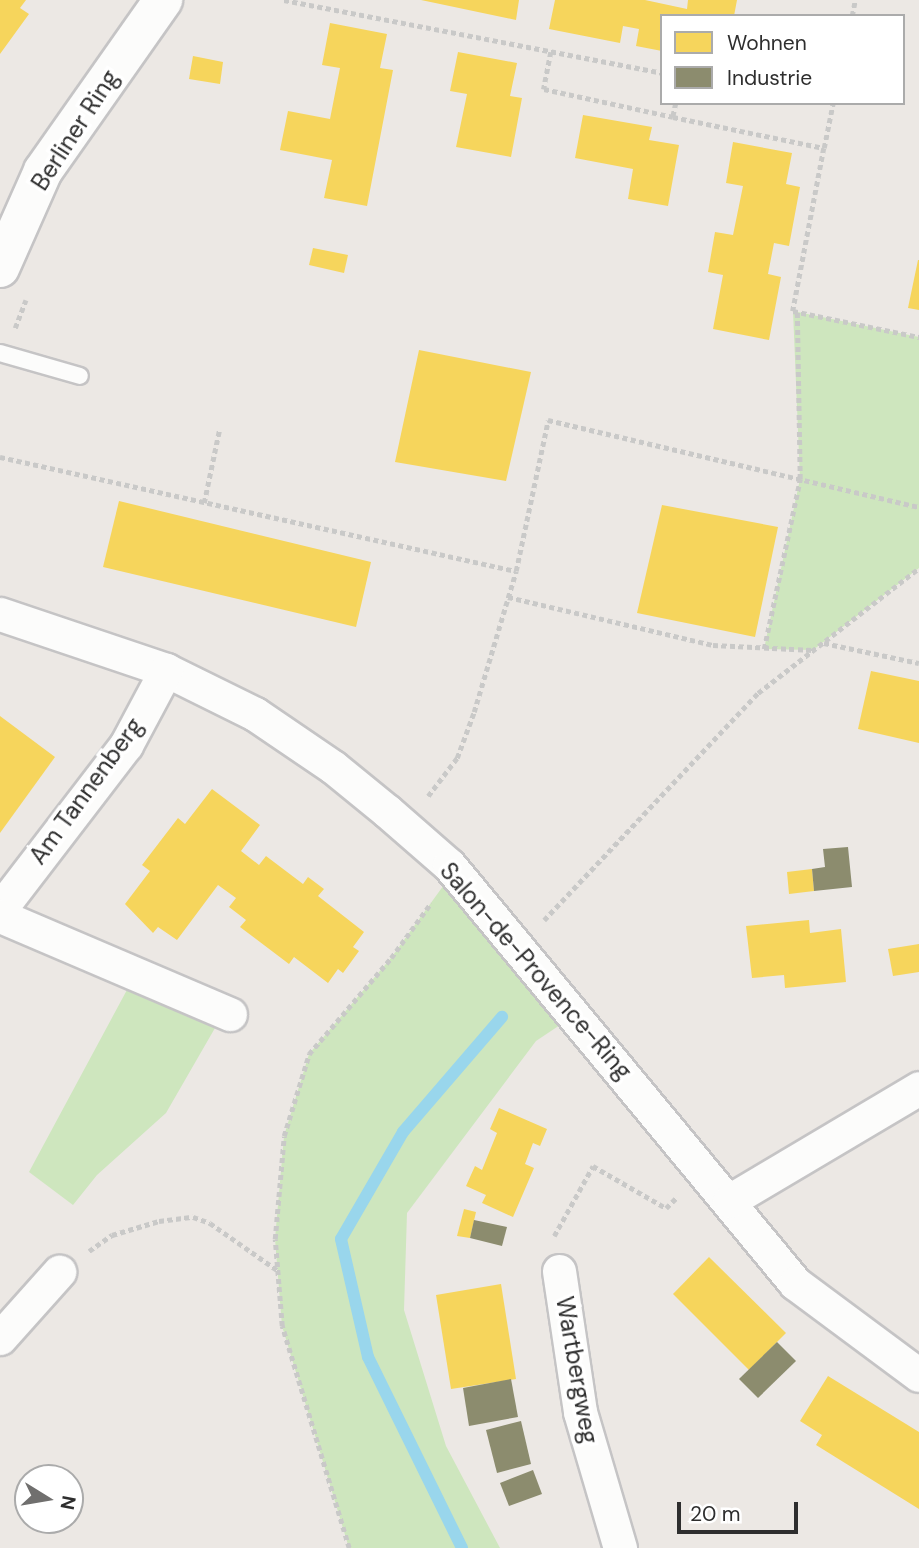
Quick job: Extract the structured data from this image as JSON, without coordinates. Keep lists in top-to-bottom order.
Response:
{
  "streets": {
    "street": [
      "Berliner Ring",
      "Am Tannenberg",
      "Salon-de-Provence-Ring",
      "Wartbergweg"
    ]
  },
  "crossings": [
    ["Am Tannenberg", "Salon-de-Provence-Ring"]
  ],
  "legend": ["Wohnen", "Industrie"],
  "scale_bar": "20 m",
  "north": "right"
}
